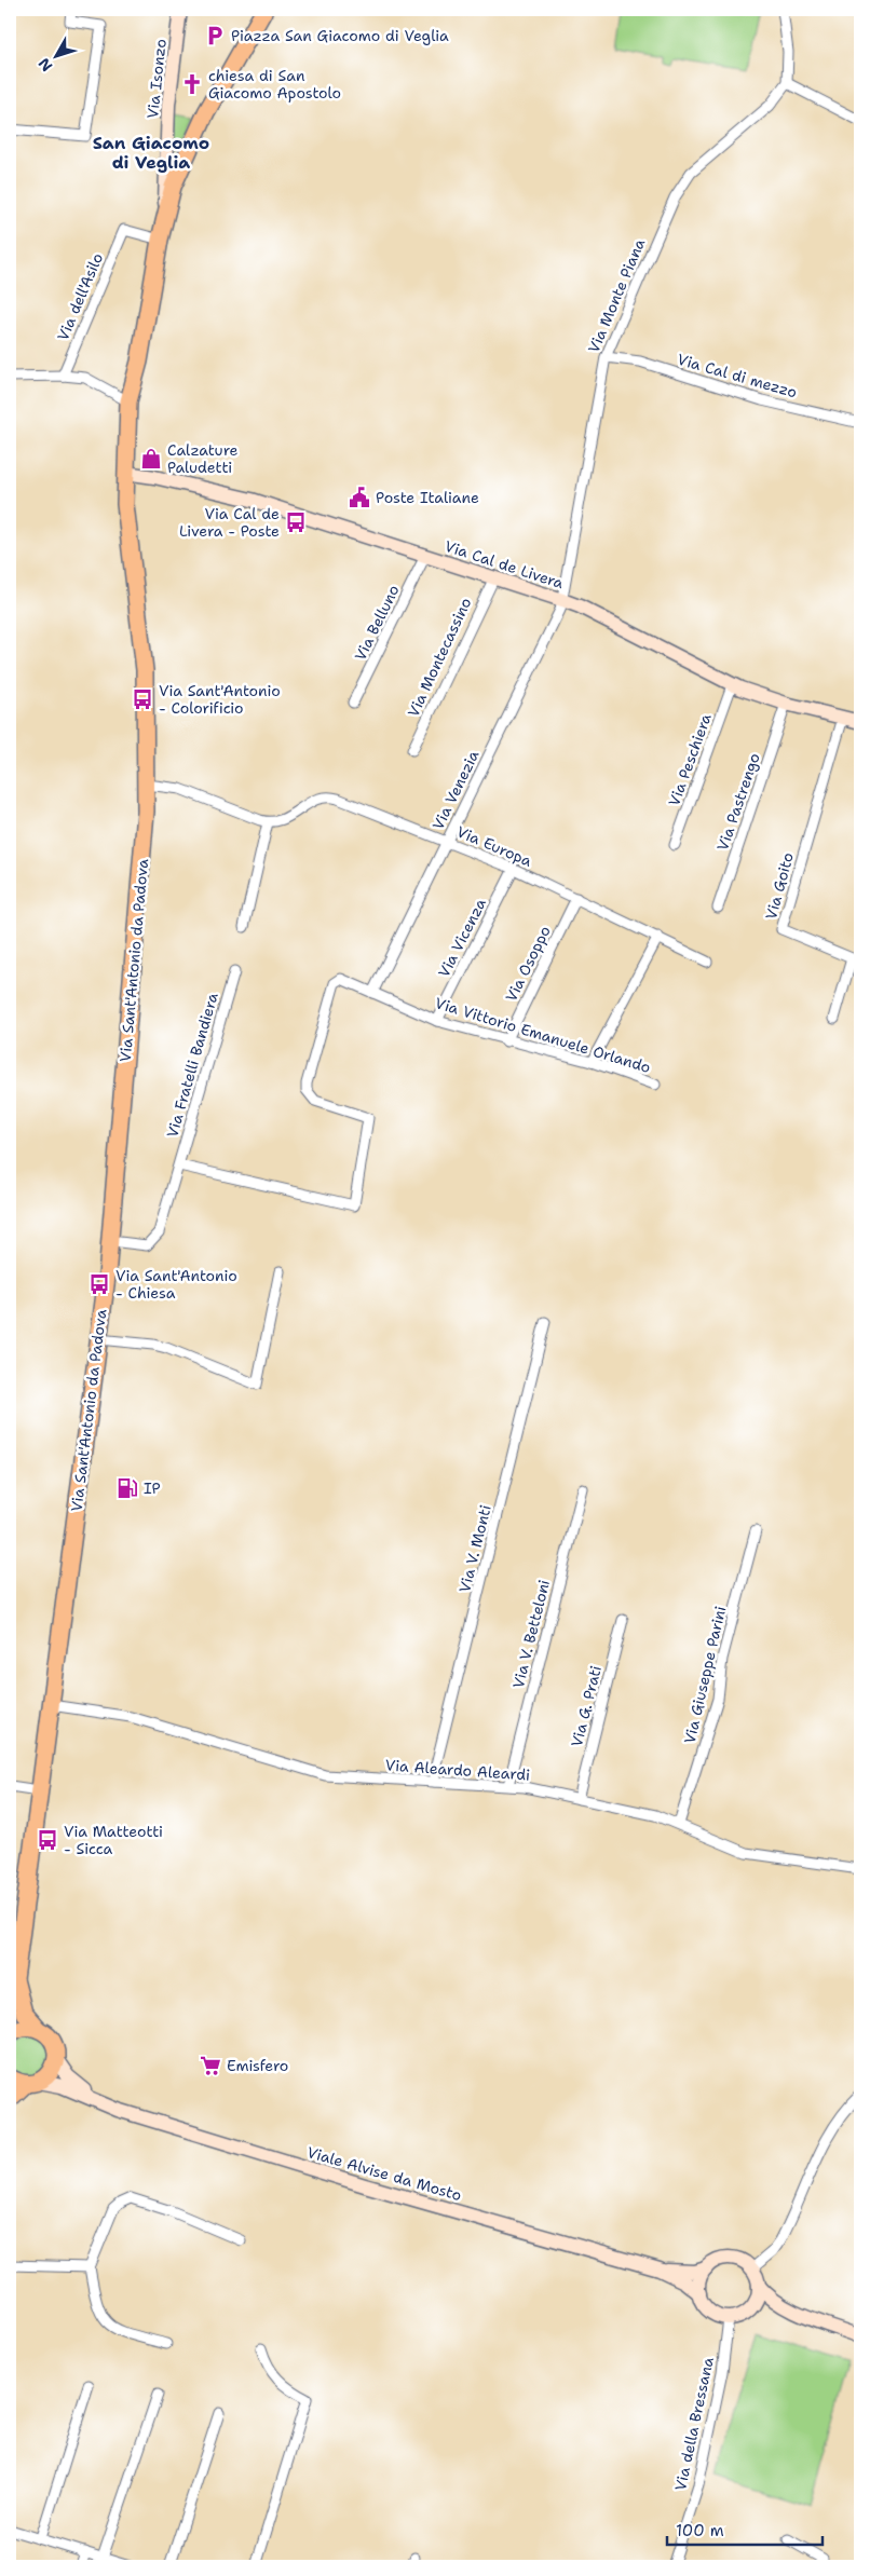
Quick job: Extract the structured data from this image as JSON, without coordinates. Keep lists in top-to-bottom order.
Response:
{
  "streets": {
    "main road": [
      "Via Isonzo",
      "Via Cal de Livera",
      "Via Sant'Antonio da Padova",
      "Viale Alvise da Mosto"
    ],
    "street": [
      "Via Monte Piana",
      "Via dell'Asilo",
      "Via Cal di mezzo",
      "Via Belluno",
      "Via Montecassino",
      "Via Peschiera",
      "Via Venezia",
      "Via Pastrengo",
      "Via Europa",
      "Via Goito",
      "Via Vicenza",
      "Via Osoppo",
      "Via Vittorio Emanuele Orlando",
      "Via Fratelli Bandiera",
      "Via V. Monti",
      "Via V. Betteloni",
      "Via Giuseppe Parini",
      "Via G. Prati",
      "Via Aleardo Aleardi",
      "Via della Bressana"
    ]
  },
  "crossings": [
    ["Via Isonzo", "Via Sant'Antonio da Padova"],
    ["Via Monte Piana", "Via Cal di mezzo"],
    ["Via Monte Piana", "Via Cal de Livera"],
    ["Via Monte Piana", "Via Venezia"],
    ["Via dell'Asilo", "Via Sant'Antonio da Padova"],
    ["Via Cal de Livera", "Via Belluno"],
    ["Via Cal de Livera", "Via Montecassino"],
    ["Via Cal de Livera", "Via Peschiera"],
    ["Via Cal de Livera", "Via Venezia"],
    ["Via Cal de Livera", "Via Pastrengo"],
    ["Via Cal de Livera", "Via Goito"],
    ["Via Cal de Livera", "Via Sant'Antonio da Padova"],
    ["Via Venezia", "Via Europa"],
    ["Via Venezia", "Via Vittorio Emanuele Orlando"],
    ["Via Europa", "Via Vicenza"],
    ["Via Europa", "Via Osoppo"],
    ["Via Vicenza", "Via Vittorio Emanuele Orlando"],
    ["Via Sant'Antonio da Padova", "Via Fratelli Bandiera"],
    ["Via Sant'Antonio da Padova", "Via Aleardo Aleardi"],
    ["Via Osoppo", "Via Vittorio Emanuele Orlando"],
    ["Via Vittorio Emanuele Orlando", "Via Fratelli Bandiera"],
    ["Via V. Monti", "Via Aleardo Aleardi"],
    ["Via V. Betteloni", "Via Aleardo Aleardi"],
    ["Via Giuseppe Parini", "Via Aleardo Aleardi"],
    ["Via G. Prati", "Via Aleardo Aleardi"],
    ["Viale Alvise da Mosto", "Via della Bressana"]
  ],
  "districts": ["San Giacomo di Veglia"],
  "places": {
    "parking": ["Piazza San Giacomo di Veglia"],
    "church": ["chiesa di San Giacomo Apostolo"],
    "shop": ["Calzature Paludetti"],
    "public building": ["Poste Italiane"],
    "bus stop": [
      "Via Cal de Livera - Poste",
      "Via Sant'Antonio - Colorificio",
      "Via Sant'Antonio - Chiesa",
      "Via Matteotti - Sicca"
    ],
    "fuel station": ["IP"],
    "supermarket": ["Emisfero"]
  },
  "scale_bar": "100 m",
  "north": "bottom left"
}
